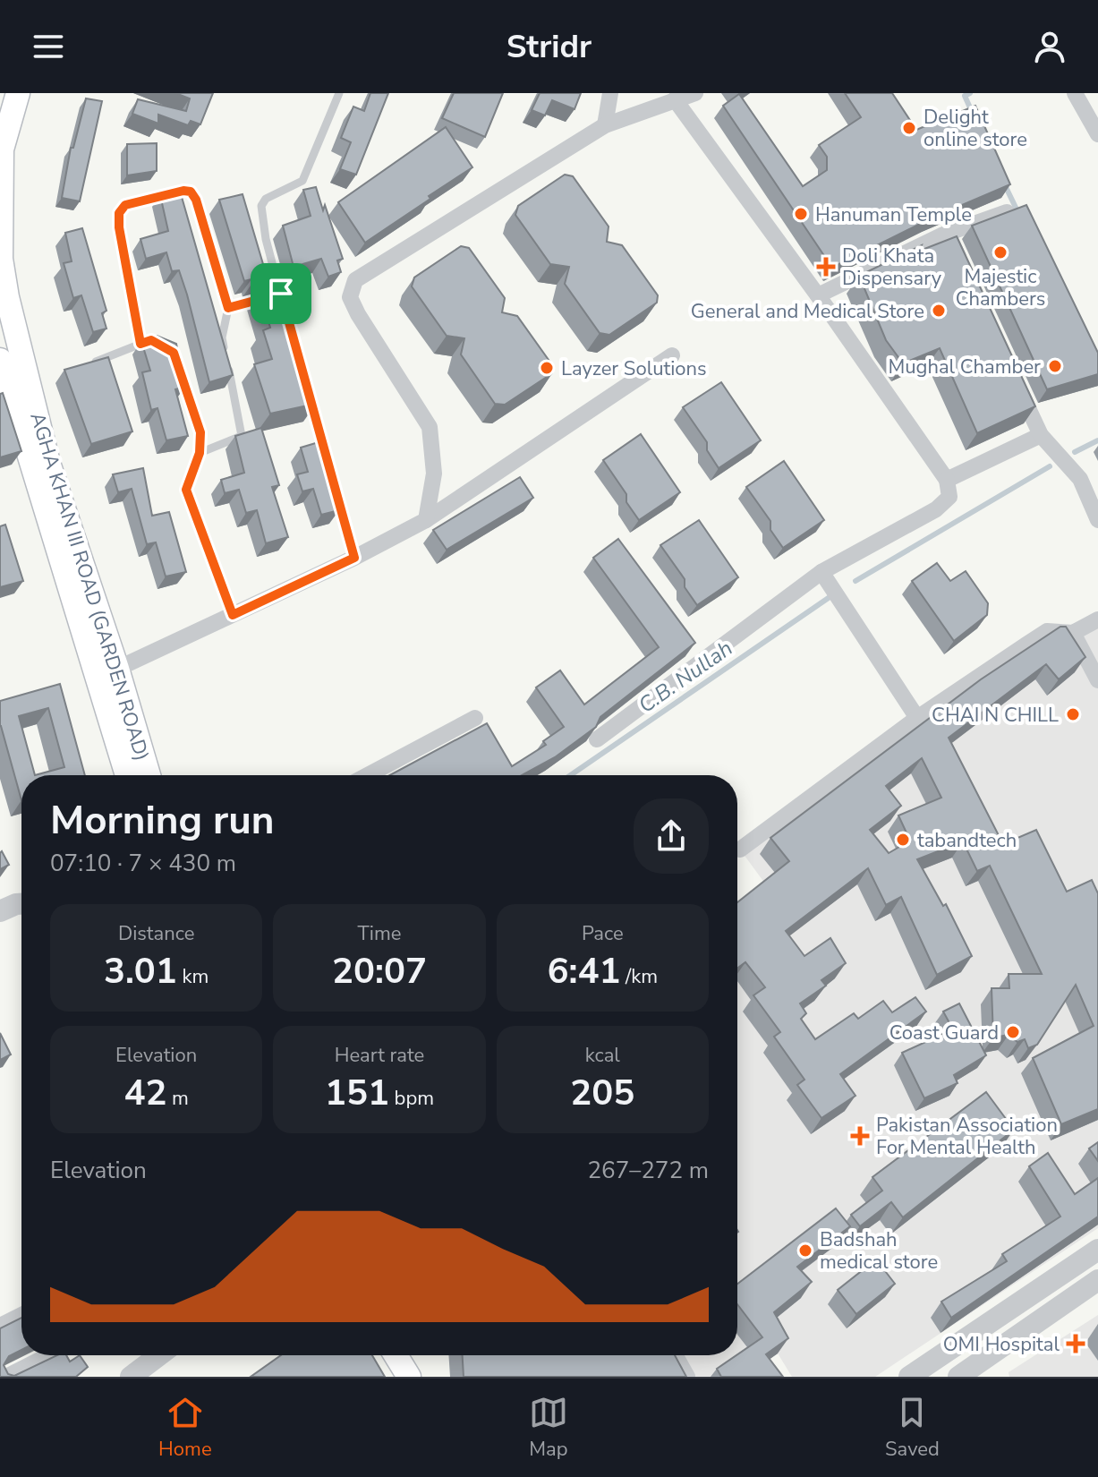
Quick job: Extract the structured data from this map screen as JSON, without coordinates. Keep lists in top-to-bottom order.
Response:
{
  "streets": {
    "main road": ["AGHA KHAN III ROAD (GARDEN ROAD)"]
  },
  "water": ["C.B. Nullah"],
  "places": {
    "other": [
      "Delight online store",
      "Hanuman Temple",
      "Majestic Chambers",
      "General and Medical Store",
      "Mughal Chamber",
      "Layzer Solutions",
      "CHAI N CHILL",
      "tabandtech",
      "Coast Guard",
      "Badshah medical store"
    ],
    "health": ["Doli Khata Dispensary", "Pakistan Association For Mental Health", "OMI Hospital"]
  },
  "page": {
    "header": "Stridr",
    "heading": ["Morning run", "07:10 · 7 × 430 m"],
    "stats": [
      ["Distance", "3.01 km"],
      ["Time", "20:07"],
      ["Pace", "6:41 /km"],
      ["Elevation", "42 m"],
      ["Heart rate", "151 bpm"],
      ["kcal", "205"]
    ],
    "chart": ["Elevation", "267–272 m"],
    "tabs": ["Home", "Map", "Saved"]
  }
}
